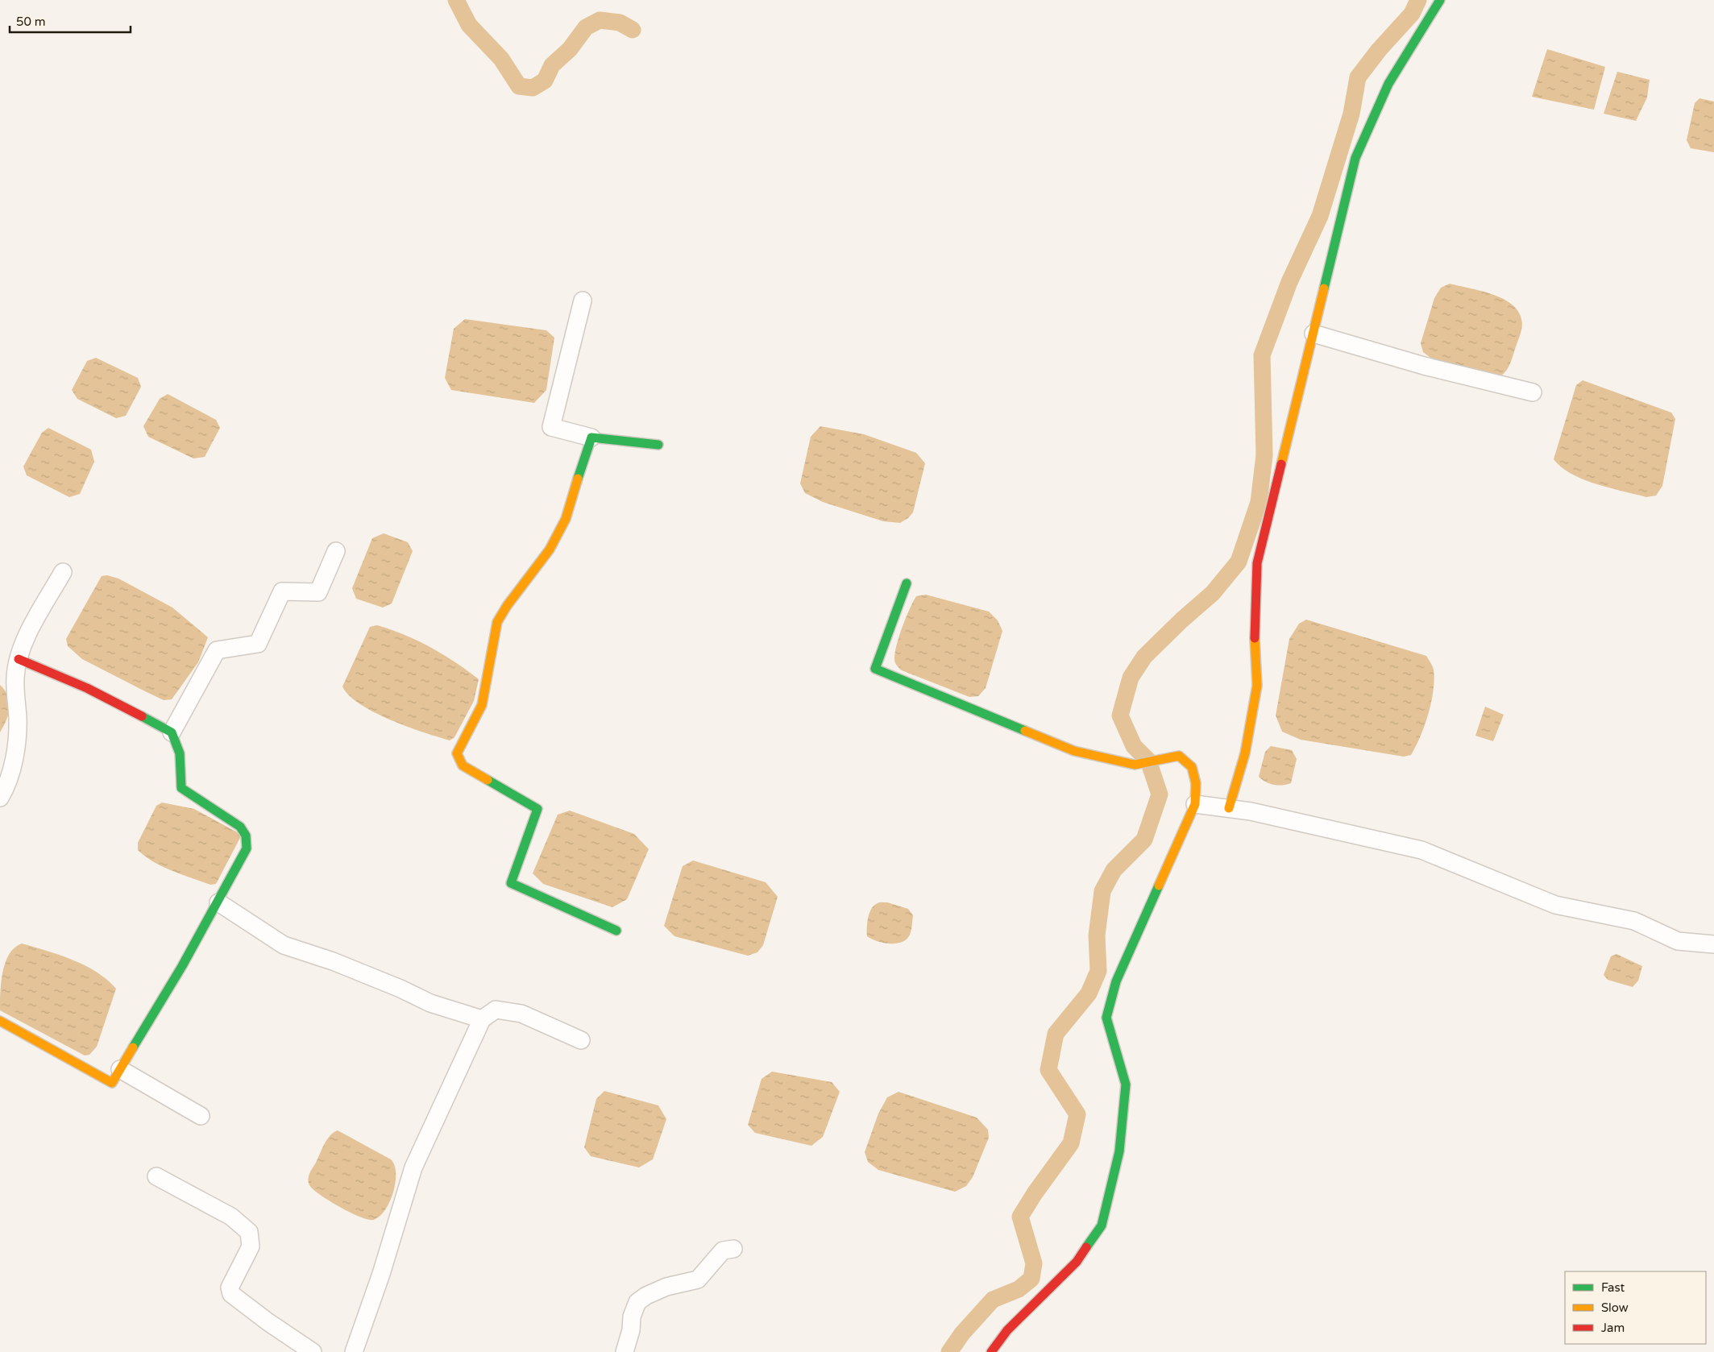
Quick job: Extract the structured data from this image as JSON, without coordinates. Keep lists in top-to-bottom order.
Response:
{
  "legend": ["Fast", "Slow", "Jam"],
  "scale_bar": "50 m"
}
